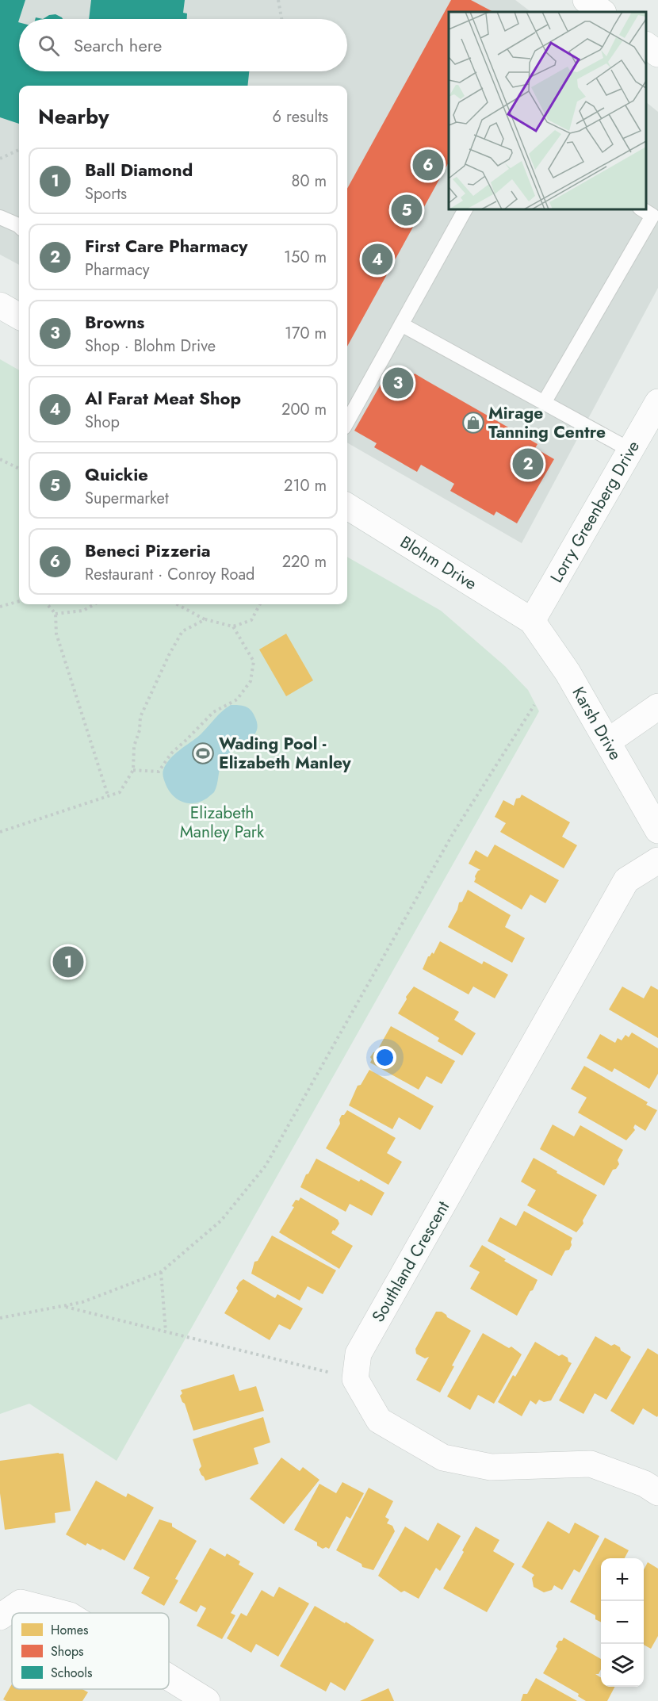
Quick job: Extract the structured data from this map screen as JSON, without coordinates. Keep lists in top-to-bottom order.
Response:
{
  "streets": {
    "street": [
      "Lorry Greenberg Drive",
      "Blohm Drive",
      "Karsh Drive",
      "Southland Crescent"
    ]
  },
  "crossings": [
    ["Lorry Greenberg Drive", "Blohm Drive"],
    ["Lorry Greenberg Drive", "Karsh Drive"],
    ["Blohm Drive", "Karsh Drive"]
  ],
  "parks": ["Elizabeth Manley Park"],
  "places": {
    "shop": ["Mirage Tanning Centre"],
    "sports": ["Wading Pool - Elizabeth Manley"]
  },
  "legend": ["Homes", "Shops", "Schools"],
  "page": {
    "search": "Search here",
    "heading": ["Nearby", "6 results"],
    "pins": [
      "6",
      "5",
      "4",
      "3",
      "2",
      "1"
    ],
    "list": [
      {
        "mark": "1",
        "name": "Ball Diamond",
        "note": "Sports",
        "value": "80 m"
      },
      {
        "mark": "2",
        "name": "First Care Pharmacy",
        "note": "Pharmacy",
        "value": "150 m"
      },
      {
        "mark": "3",
        "name": "Browns",
        "note": "Shop · Blohm Drive",
        "value": "170 m"
      },
      {
        "mark": "4",
        "name": "Al Farat Meat Shop",
        "note": "Shop",
        "value": "200 m"
      },
      {
        "mark": "5",
        "name": "Quickie",
        "note": "Supermarket",
        "value": "210 m"
      },
      {
        "mark": "6",
        "name": "Beneci Pizzeria",
        "note": "Restaurant · Conroy Road",
        "value": "220 m"
      }
    ],
    "map_buttons": ["+", "−"]
  }
}
